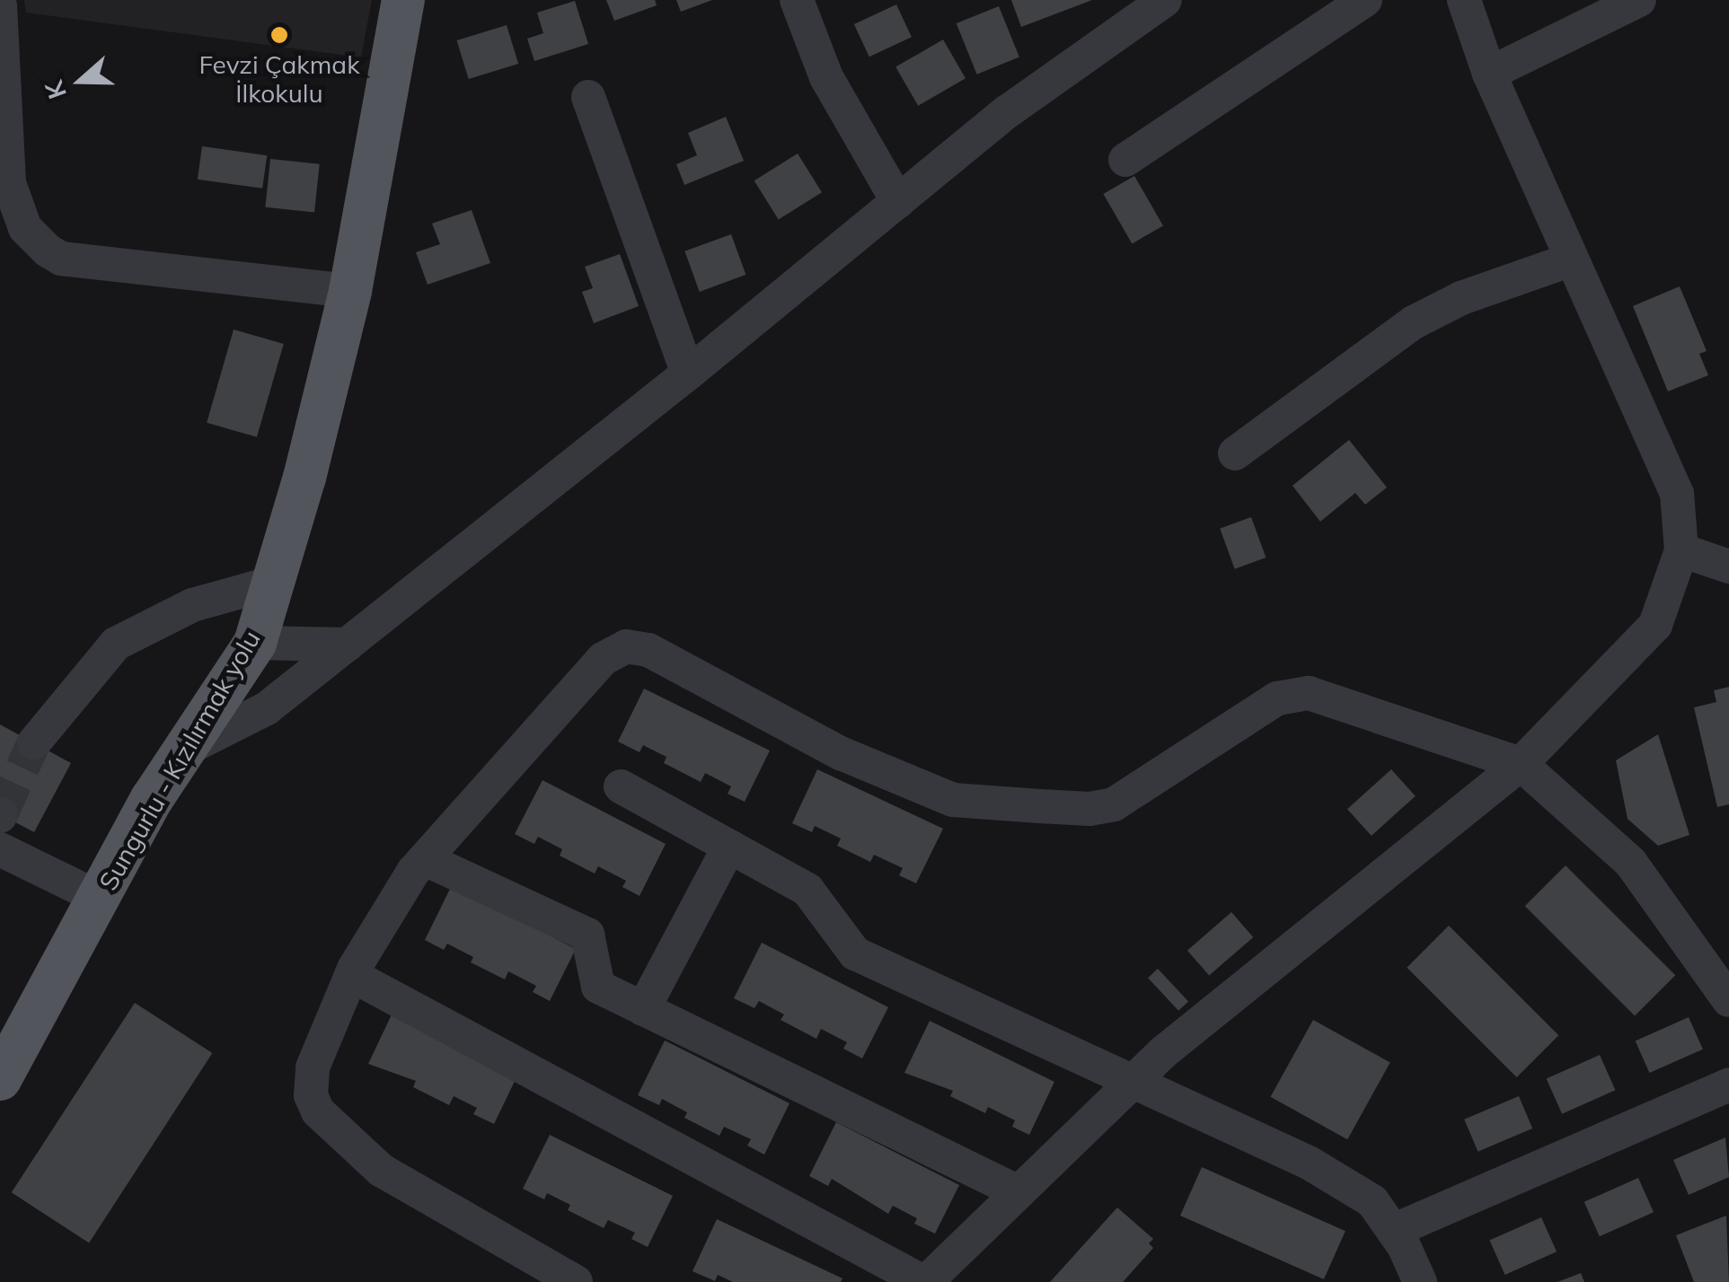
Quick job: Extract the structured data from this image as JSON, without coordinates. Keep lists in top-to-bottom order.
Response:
{
  "streets": {
    "main road": ["Sungurlu - Kızılırmak yolu"]
  },
  "places": ["Fevzi Çakmak İlkokulu"],
  "north": "left"
}
